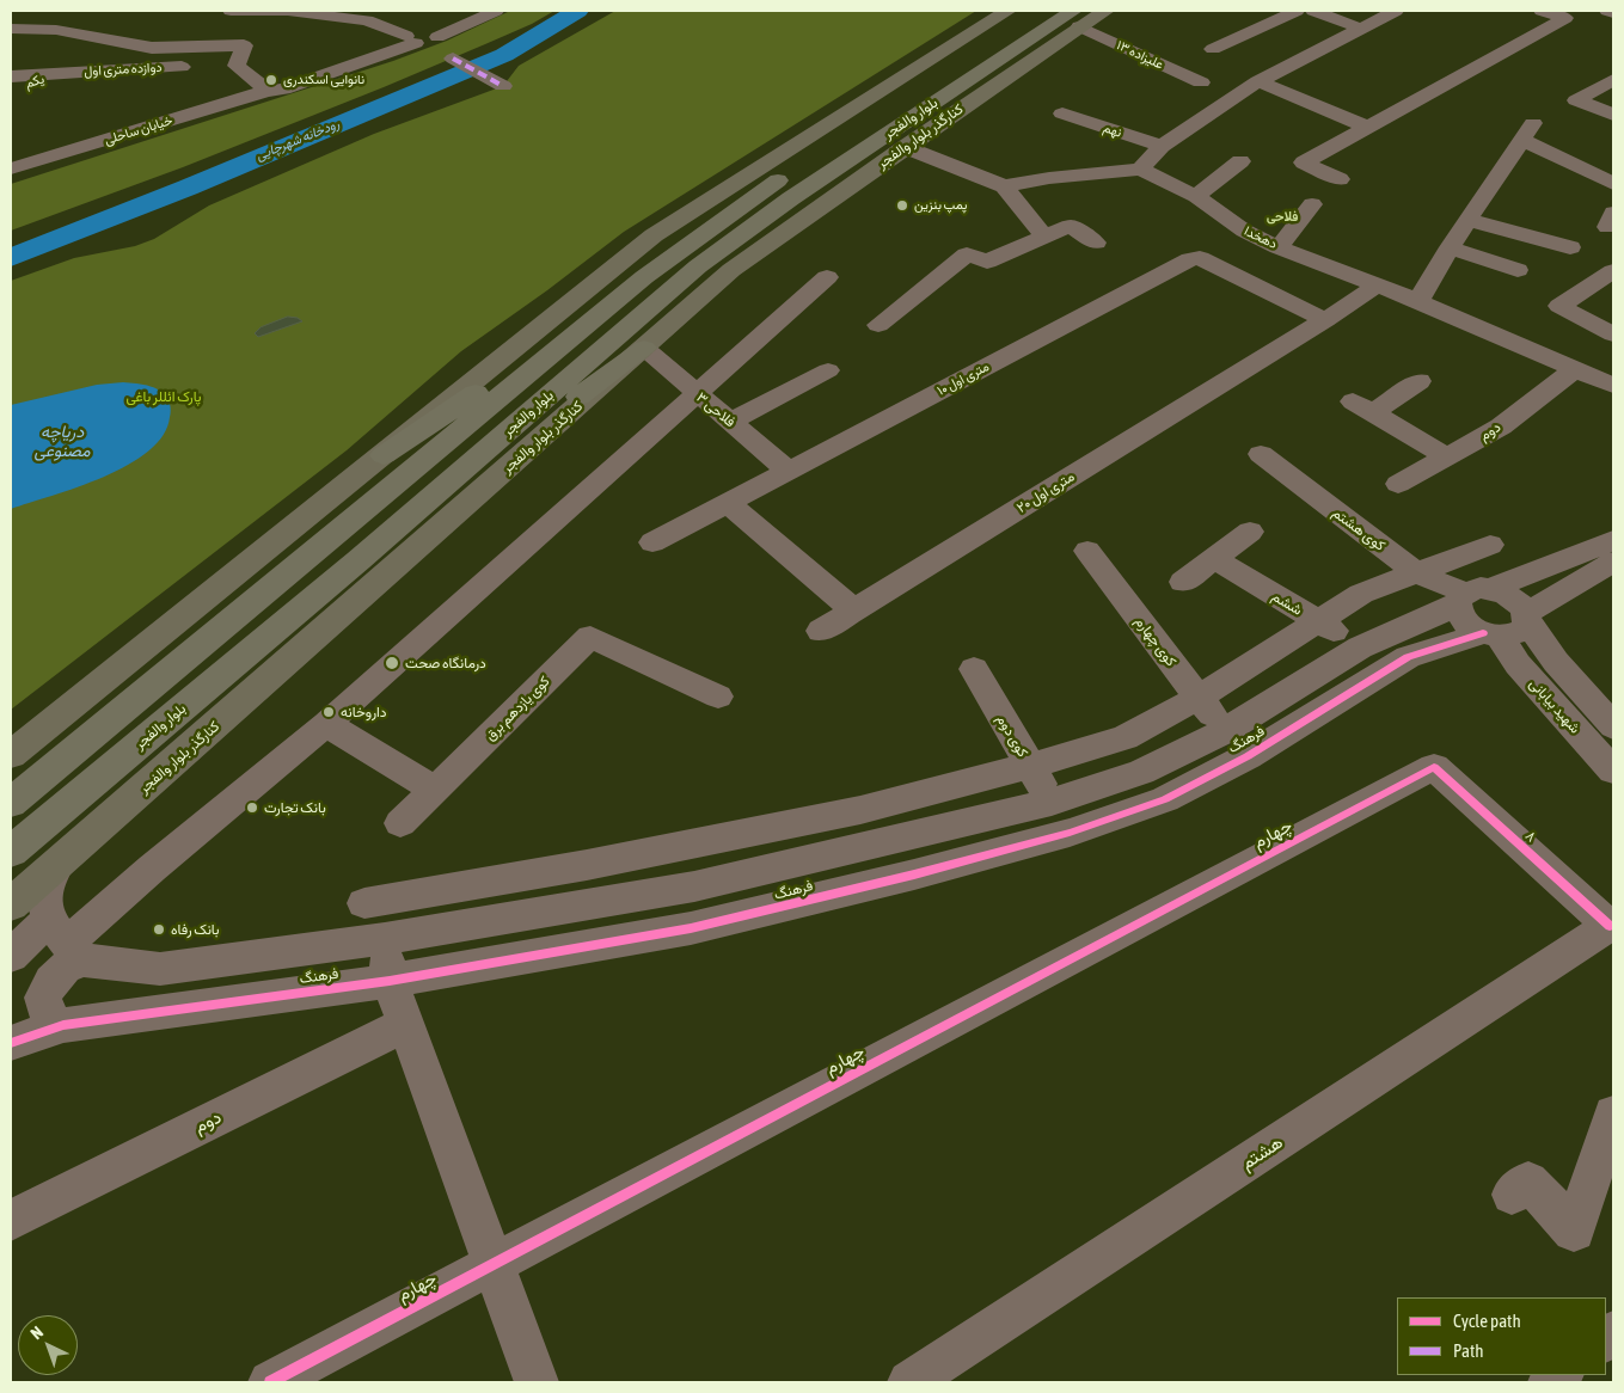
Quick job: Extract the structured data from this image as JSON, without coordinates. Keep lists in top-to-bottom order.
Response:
{
  "streets": {
    "highway": ["بلوار والفجر"],
    "main road": ["کنارگذر بلوار والفجر"],
    "street": [
      "۱۳ علیزاده",
      "دوازده متری اول",
      "یکم",
      "خیابان ساحلی",
      "نهم",
      "دهخدا",
      "۱۰ متری اول",
      "فلاحی ۳",
      "دوم",
      "۲۰ متری اول",
      "کوی هشتم",
      "ششم",
      "کوی چهارم",
      "شهید بیابانی",
      "کوی یازدهم برق",
      "کوی دوم",
      "فرهنگ",
      "چهارم",
      "۸",
      "هشتم"
    ]
  },
  "crossings": [
    ["۱۳ علیزاده", "بلوار والفجر"],
    ["۱۳ علیزاده", "کنارگذر بلوار والفجر"],
    ["دوازده متری اول", "یکم"],
    ["بلوار والفجر", "کنارگذر بلوار والفجر"],
    ["کنارگذر بلوار والفجر", "فلاحی ۳"],
    ["دهخدا", "دوم"],
    ["دهخدا", "۲۰ متری اول"],
    ["۱۰ متری اول", "فلاحی ۳"],
    ["کوی هشتم", "شهید بیابانی"],
    ["کوی هشتم", "فرهنگ"],
    ["ششم", "فرهنگ"],
    ["کوی چهارم", "فرهنگ"],
    ["شهید بیابانی", "فرهنگ"],
    ["کوی دوم", "فرهنگ"],
    ["چهارم", "۸"],
    ["۸", "هشتم"]
  ],
  "districts": ["فلاحی"],
  "water": ["رودخانه شهرچایی", "دریاچه مصنوعی"],
  "parks": ["پارک ائللر باغی"],
  "places": [
    "نانوایی اسکندری",
    "پمپ بنزین",
    "درمانگاه صحت",
    "داروخانه",
    "بانک تجارت",
    "بانک رفاه"
  ],
  "legend": ["Cycle path", "Path"],
  "north": "top left"
}
